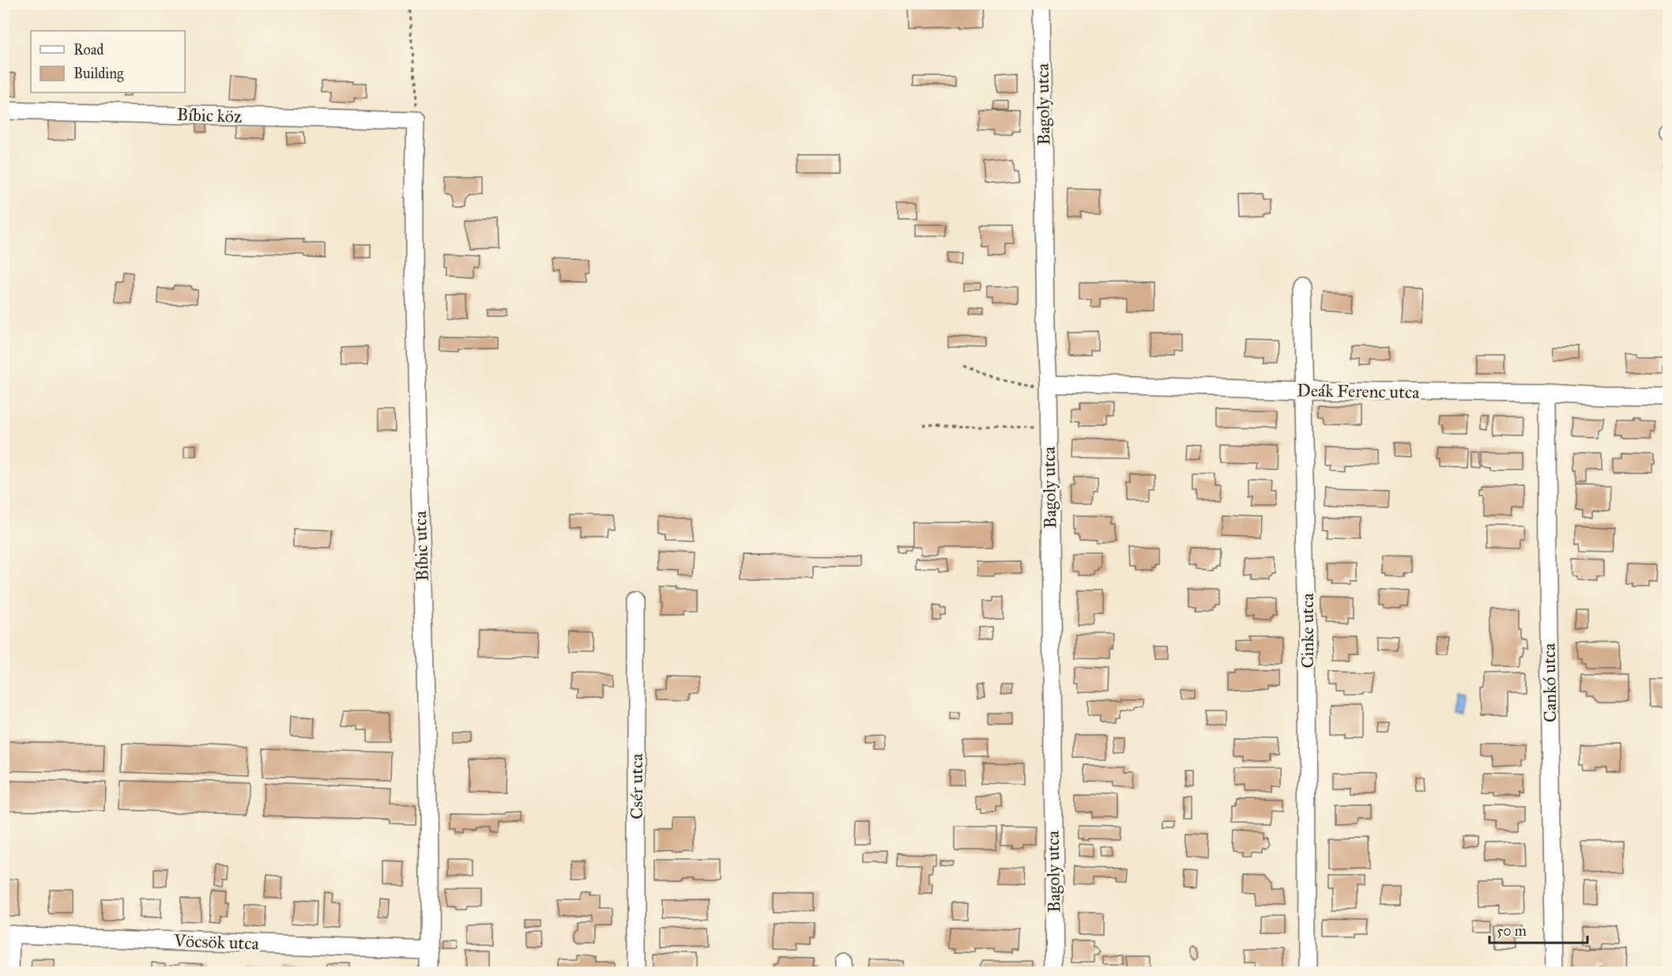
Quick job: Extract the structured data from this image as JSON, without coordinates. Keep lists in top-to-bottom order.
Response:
{
  "streets": {
    "street": [
      "Bagoly utca",
      "Bíbic köz",
      "Deák Ferenc utca",
      "Bíbic utca",
      "Cinke utca",
      "Cankó utca",
      "Csér utca",
      "Vöcsök utca"
    ]
  },
  "crossings": [
    ["Bagoly utca", "Deák Ferenc utca"],
    ["Bíbic köz", "Bíbic utca"],
    ["Deák Ferenc utca", "Cinke utca"],
    ["Deák Ferenc utca", "Cankó utca"],
    ["Bíbic utca", "Vöcsök utca"]
  ],
  "legend": ["Road", "Building"],
  "scale_bar": "50 m"
}
